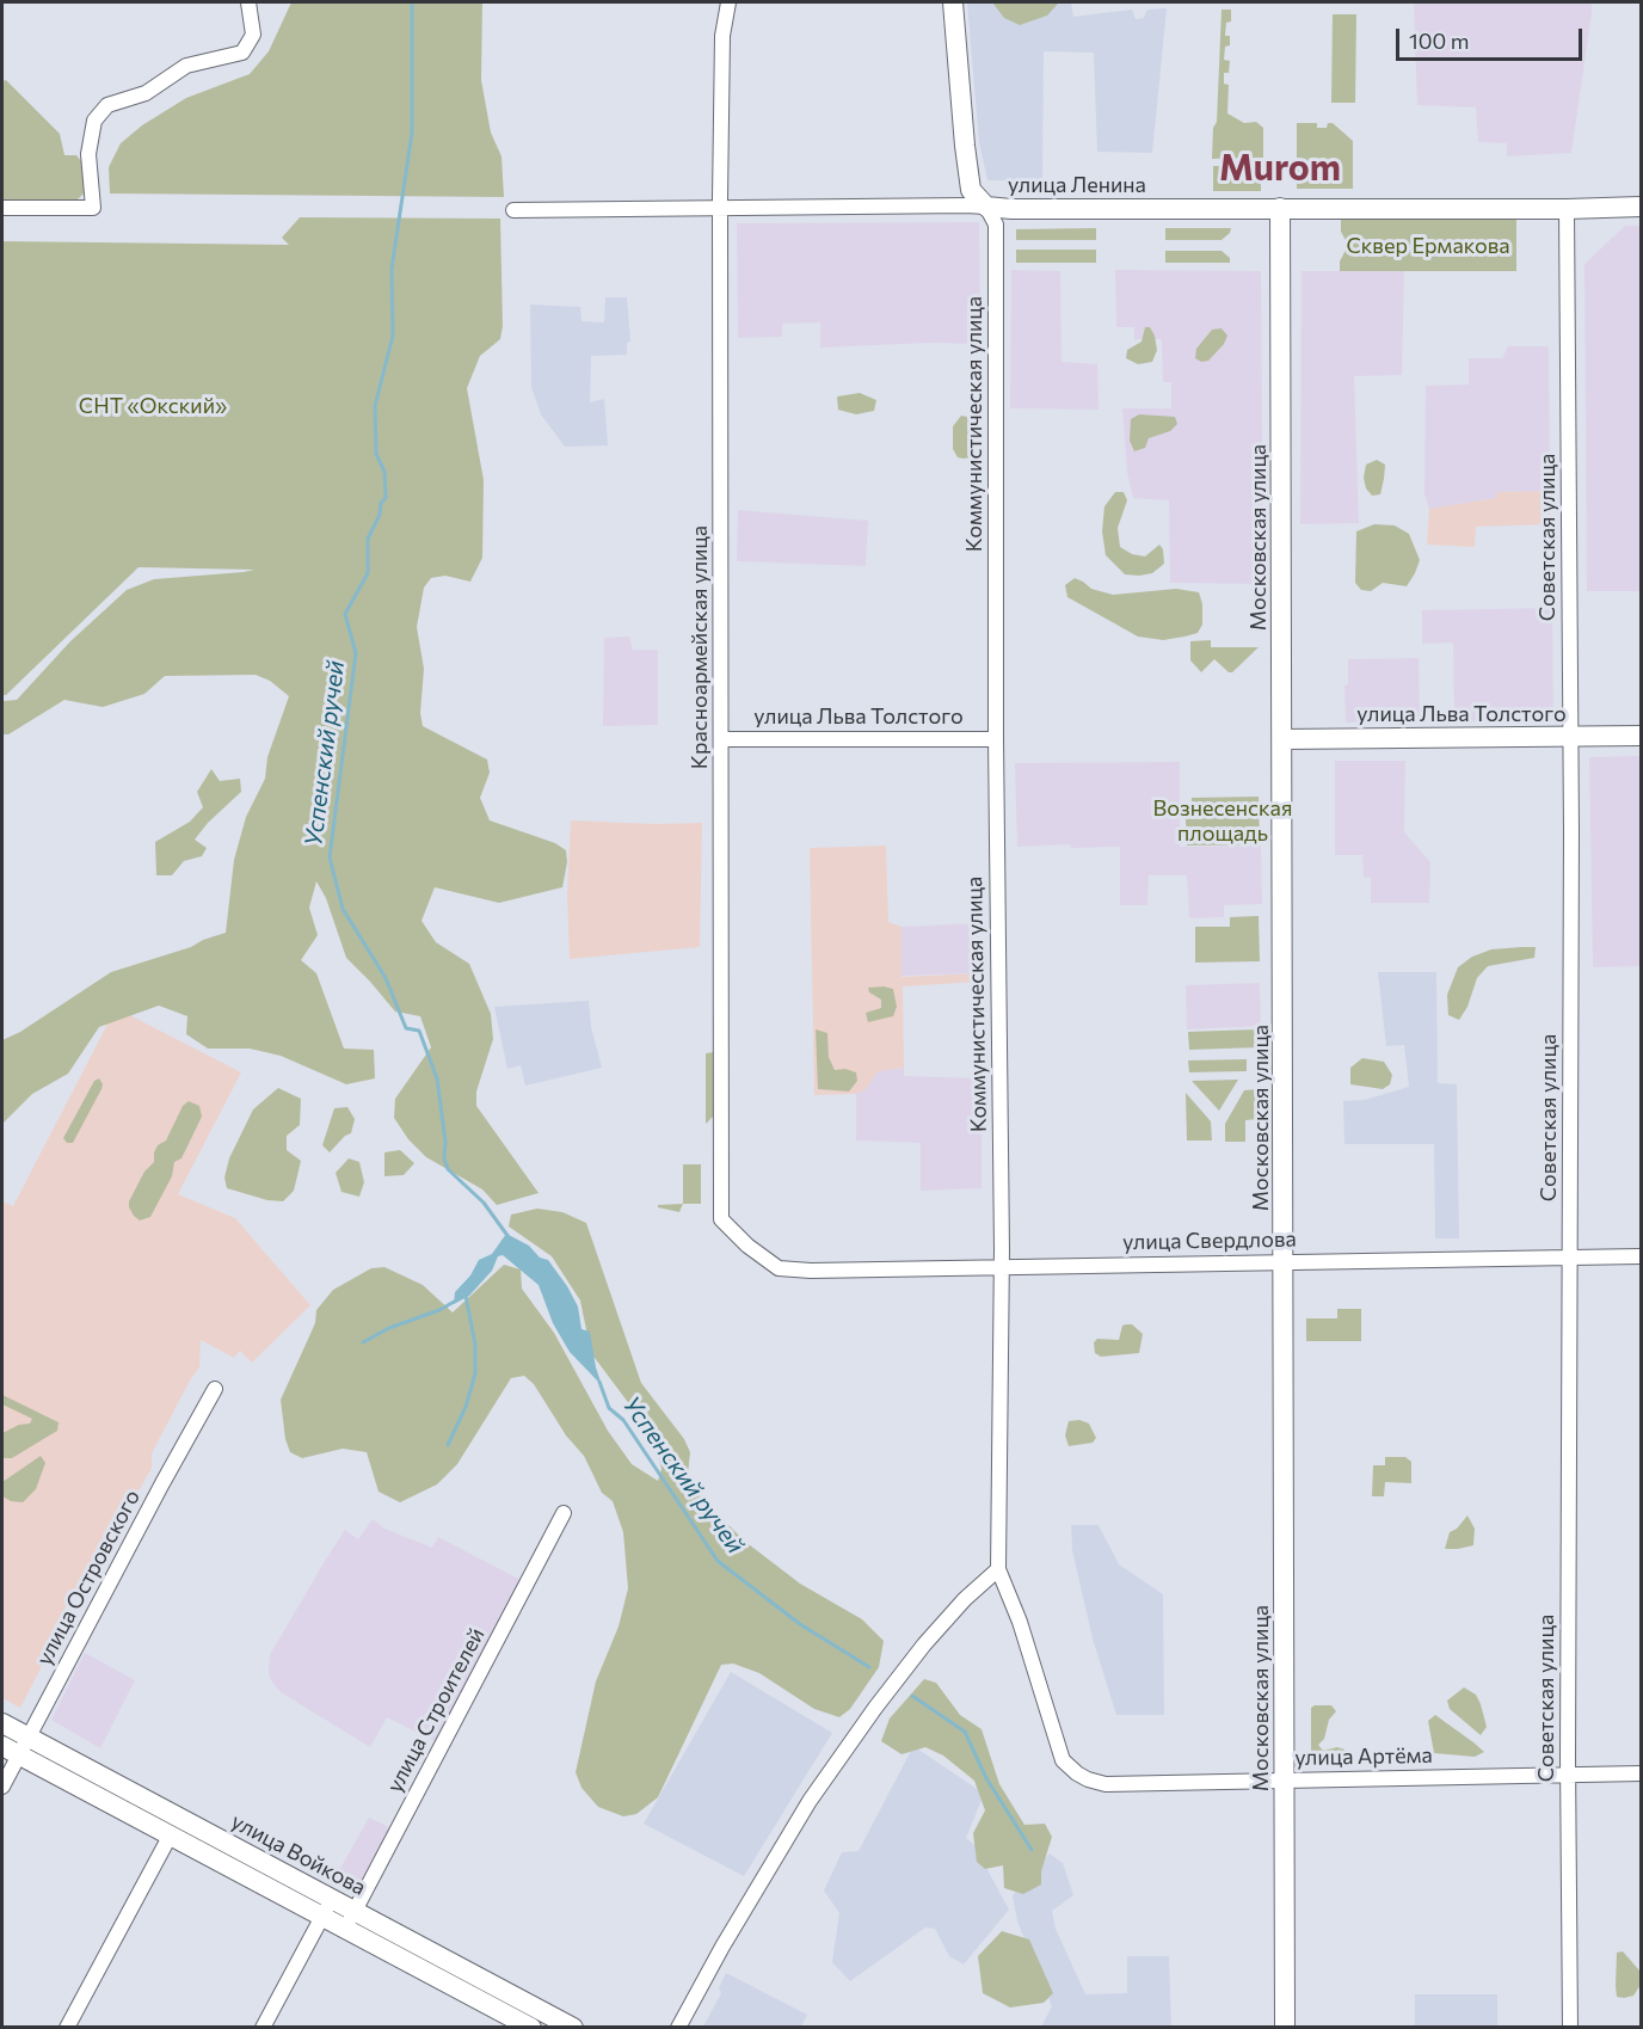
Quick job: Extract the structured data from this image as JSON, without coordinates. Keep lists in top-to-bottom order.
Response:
{
  "streets": {
    "street": [
      "улица Ленина",
      "Коммунистическая улица",
      "Московская улица",
      "Советская улица",
      "Красноармейская улица",
      "улица Льва Толстого",
      "улица Свердлова",
      "улица Островского",
      "улица Строителей",
      "улица Артёма",
      "улица Войкова"
    ]
  },
  "crossings": [
    ["улица Ленина", "Коммунистическая улица"],
    ["улица Ленина", "Московская улица"],
    ["улица Ленина", "Советская улица"],
    ["улица Ленина", "Красноармейская улица"],
    ["Коммунистическая улица", "улица Льва Толстого"],
    ["Коммунистическая улица", "улица Свердлова"],
    ["Коммунистическая улица", "улица Артёма"],
    ["Московская улица", "улица Льва Толстого"],
    ["Московская улица", "улица Свердлова"],
    ["Московская улица", "улица Артёма"],
    ["Советская улица", "улица Льва Толстого"],
    ["Советская улица", "улица Свердлова"],
    ["Советская улица", "улица Артёма"],
    ["Красноармейская улица", "улица Льва Толстого"],
    ["Красноармейская улица", "улица Свердлова"],
    ["улица Островского", "улица Войкова"],
    ["улица Строителей", "улица Войкова"]
  ],
  "districts": ["Murom"],
  "water": ["Успенский ручей"],
  "parks": ["Сквер Ермакова", "СНТ «Окский»", "Вознесенская площадь"],
  "scale_bar": "100 m"
}
